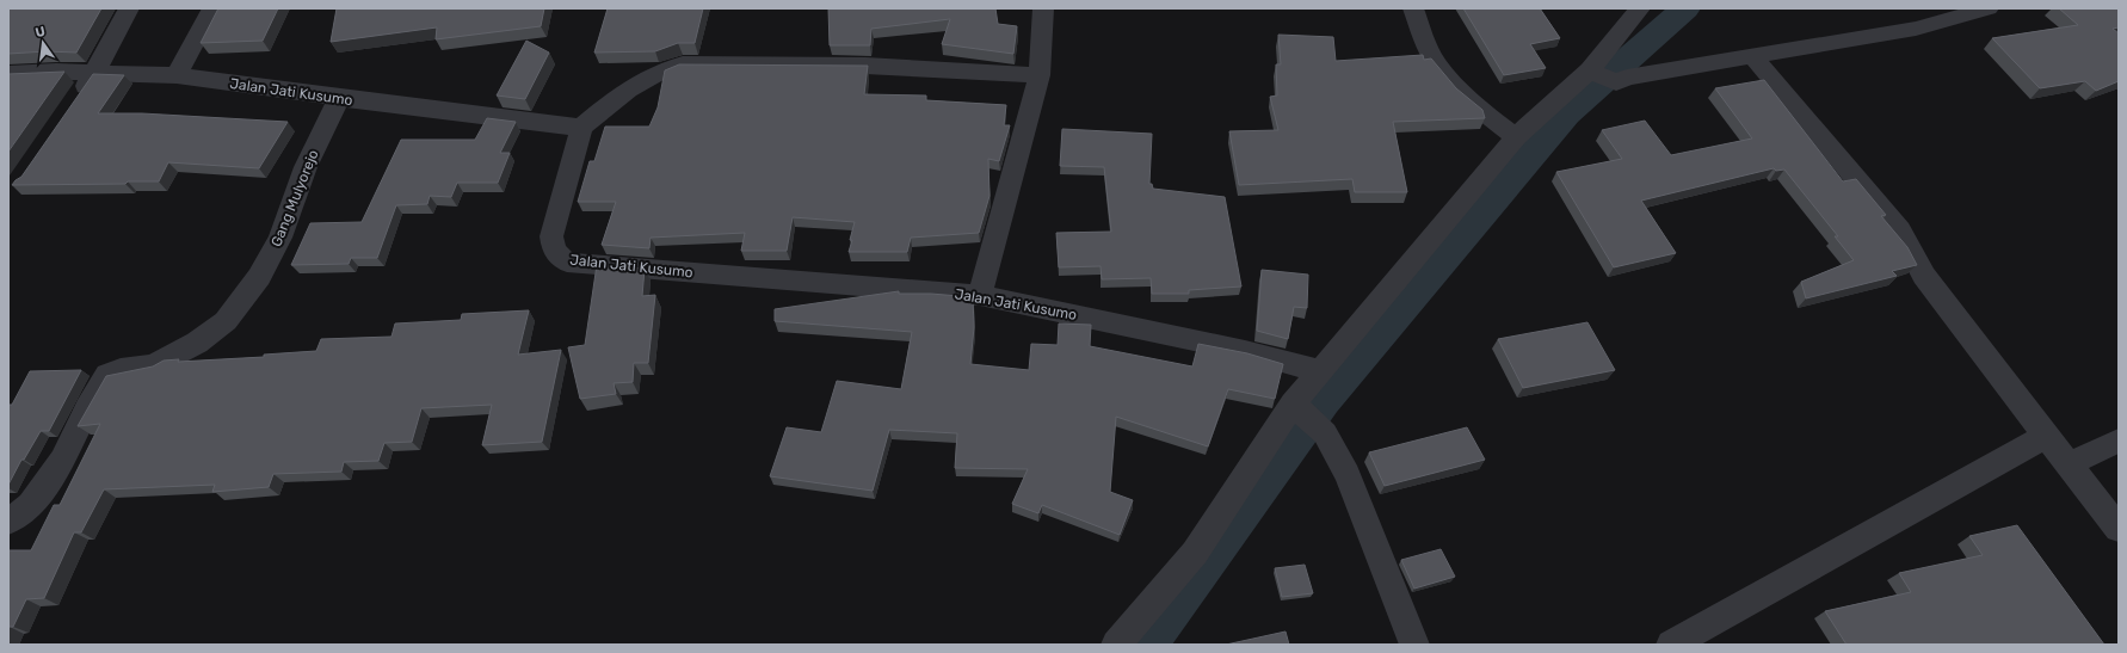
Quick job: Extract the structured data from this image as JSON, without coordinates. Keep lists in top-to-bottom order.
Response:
{
  "streets": {
    "street": ["Jalan Jati Kusumo", "Gang Mulyorejo"]
  },
  "crossings": [
    ["Jalan Jati Kusumo", "Gang Mulyorejo"]
  ],
  "north": "top"
}
